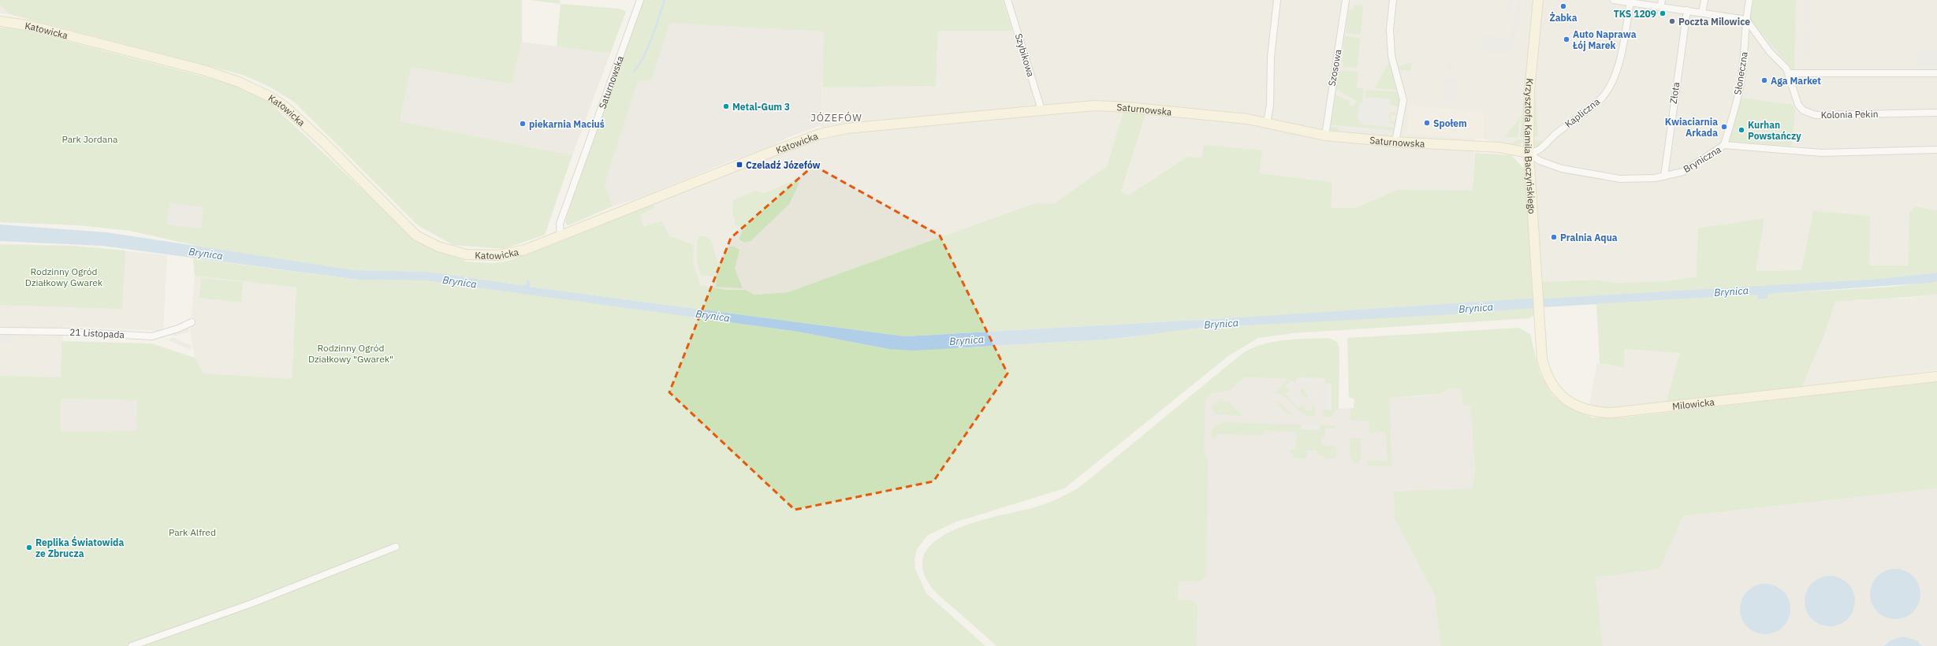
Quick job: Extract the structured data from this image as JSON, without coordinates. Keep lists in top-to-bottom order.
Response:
{
  "streets": {
    "street": [
      "Katowicka",
      "Szybikowa",
      "Szosowa",
      "Słoneczna",
      "Saturnowska",
      "Złota",
      "Kapliczna",
      "Kolonia Pekin",
      "Krzysztofa Kamila Baczyńskiego",
      "Bryniczna",
      "21 Listopada",
      "Milowicka"
    ]
  },
  "crossings": [
    ["Katowicka", "Szybikowa"],
    ["Katowicka", "Saturnowska"],
    ["Szybikowa", "Saturnowska"],
    ["Szosowa", "Saturnowska"],
    ["Słoneczna", "Kolonia Pekin"],
    ["Słoneczna", "Bryniczna"],
    ["Saturnowska", "Kapliczna"],
    ["Saturnowska", "Krzysztofa Kamila Baczyńskiego"],
    ["Saturnowska", "Bryniczna"],
    ["Złota", "Bryniczna"],
    ["Kapliczna", "Krzysztofa Kamila Baczyńskiego"],
    ["Kapliczna", "Bryniczna"],
    ["Krzysztofa Kamila Baczyńskiego", "Bryniczna"],
    ["Krzysztofa Kamila Baczyńskiego", "Milowicka"]
  ],
  "districts": ["JÓZEFÓW"],
  "water": ["Brynica"],
  "parks": [
    "Park Jordana",
    "Rodzinny Ogród Działkowy Gwarek",
    "Rodzinny Ogród Działkowy \"Gwarek\"",
    "Park Alfred"
  ],
  "places": {
    "other": [
      "Żabka",
      "TKS 1209",
      "Poczta Milowice",
      "Auto Naprawa Łój Marek",
      "Aga Market",
      "Metal-Gum 3",
      "Społem",
      "piekarnia Maciuś",
      "Kwiaciarnia Arkada",
      "Kurhan Powstańczy",
      "Pralnia Aqua",
      "Replika Światowida ze Zbrucza"
    ],
    "transit": ["Czeladź Józefów"]
  }
}
